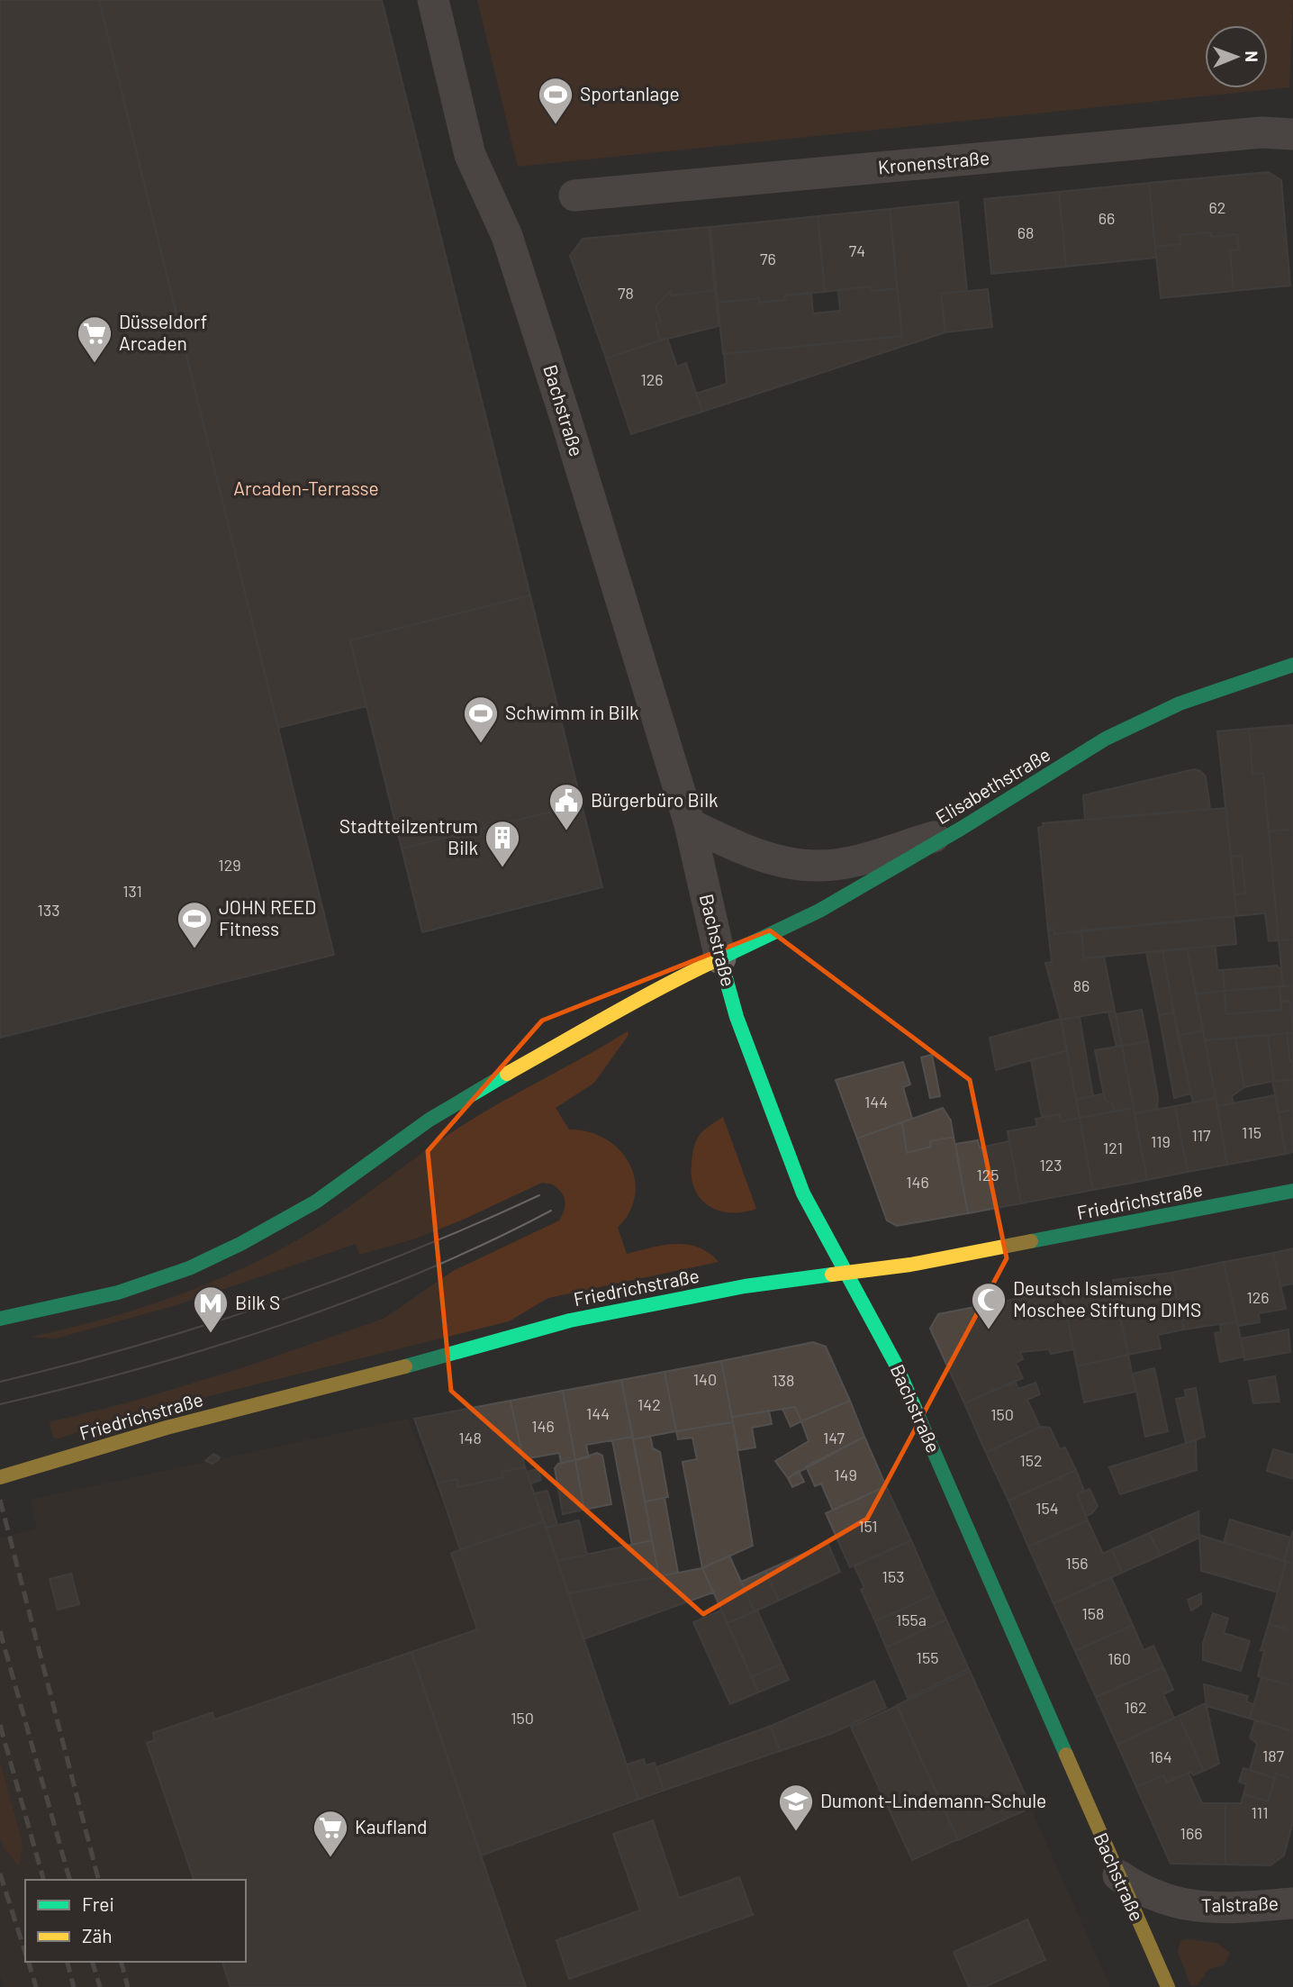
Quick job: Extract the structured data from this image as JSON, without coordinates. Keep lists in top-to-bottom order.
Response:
{
  "streets": {
    "main road": ["Bachstraße", "Elisabethstraße", "Friedrichstraße"],
    "street": ["Kronenstraße", "Talstraße"]
  },
  "crossings": [
    ["Bachstraße", "Elisabethstraße"],
    ["Bachstraße", "Friedrichstraße"],
    ["Bachstraße", "Talstraße"]
  ],
  "parks": ["Arcaden-Terrasse"],
  "places": {
    "sports": ["Sportanlage", "Schwimm in Bilk", "JOHN REED Fitness"],
    "supermarket": ["Düsseldorf Arcaden", "Kaufland"],
    "public building": ["Bürgerbüro Bilk"],
    "building": ["Stadtteilzentrum Bilk"],
    "mosque": ["Deutsch Islamische Moschee Stiftung DIMS"],
    "metro station": ["Bilk S"],
    "school or university": ["Dumont-Lindemann-Schule"]
  },
  "house_numbers": [
    "62",
    "66",
    "68",
    "74",
    "76",
    "78",
    "126",
    "129",
    "131",
    "133",
    "86",
    "144",
    "115",
    "117",
    "119",
    "121",
    "123",
    "125",
    "146",
    "126",
    "140",
    "138",
    "142",
    "144",
    "150",
    "146",
    "148",
    "147",
    "152",
    "149",
    "154",
    "151",
    "156",
    "153",
    "158",
    "155a",
    "155",
    "160",
    "162",
    "150",
    "187",
    "164",
    "111",
    "166"
  ],
  "legend": ["Frei", "Zäh"],
  "north": "right"
}
